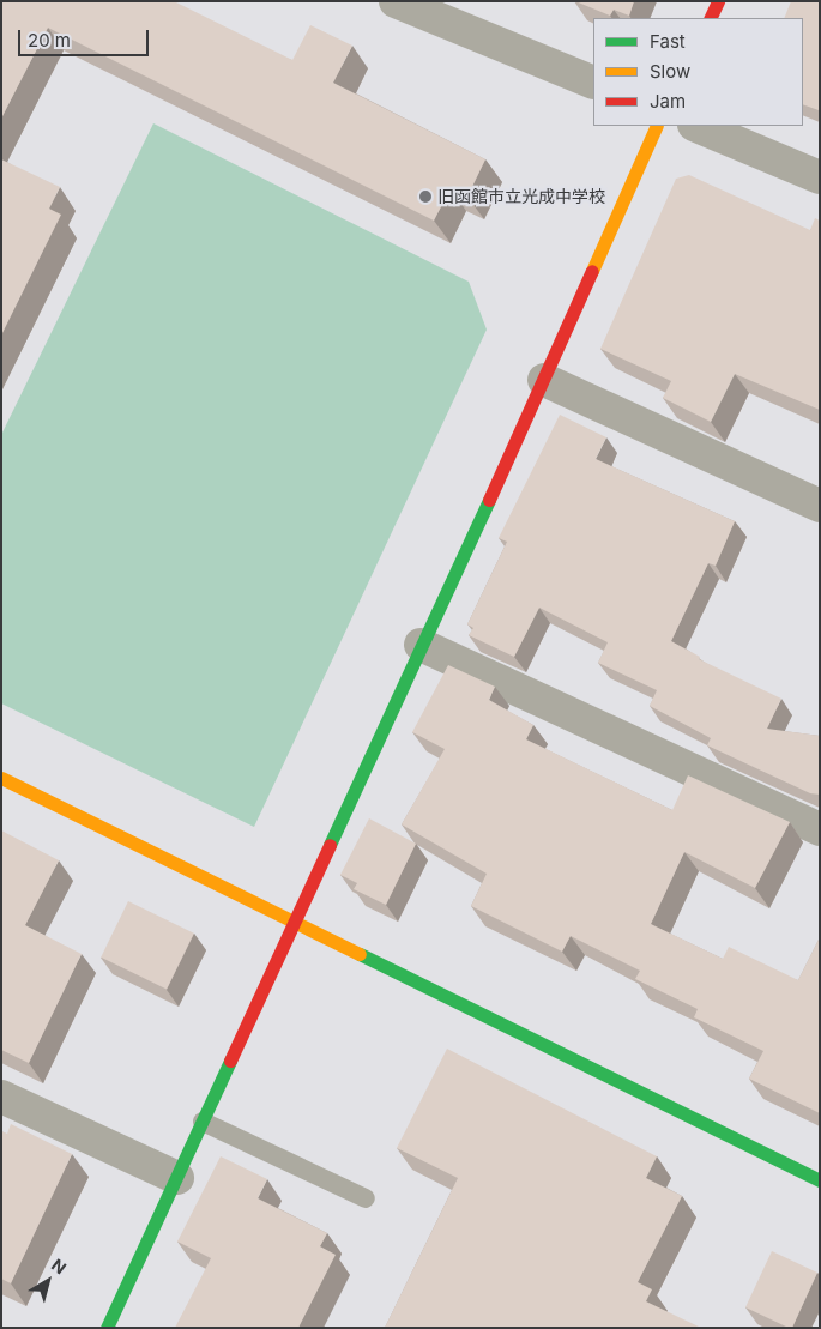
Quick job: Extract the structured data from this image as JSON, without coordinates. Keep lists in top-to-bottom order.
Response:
{
  "places": ["旧函館市立光成中学校"],
  "legend": ["Fast", "Slow", "Jam"],
  "scale_bar": "20 m",
  "north": "top right"
}
